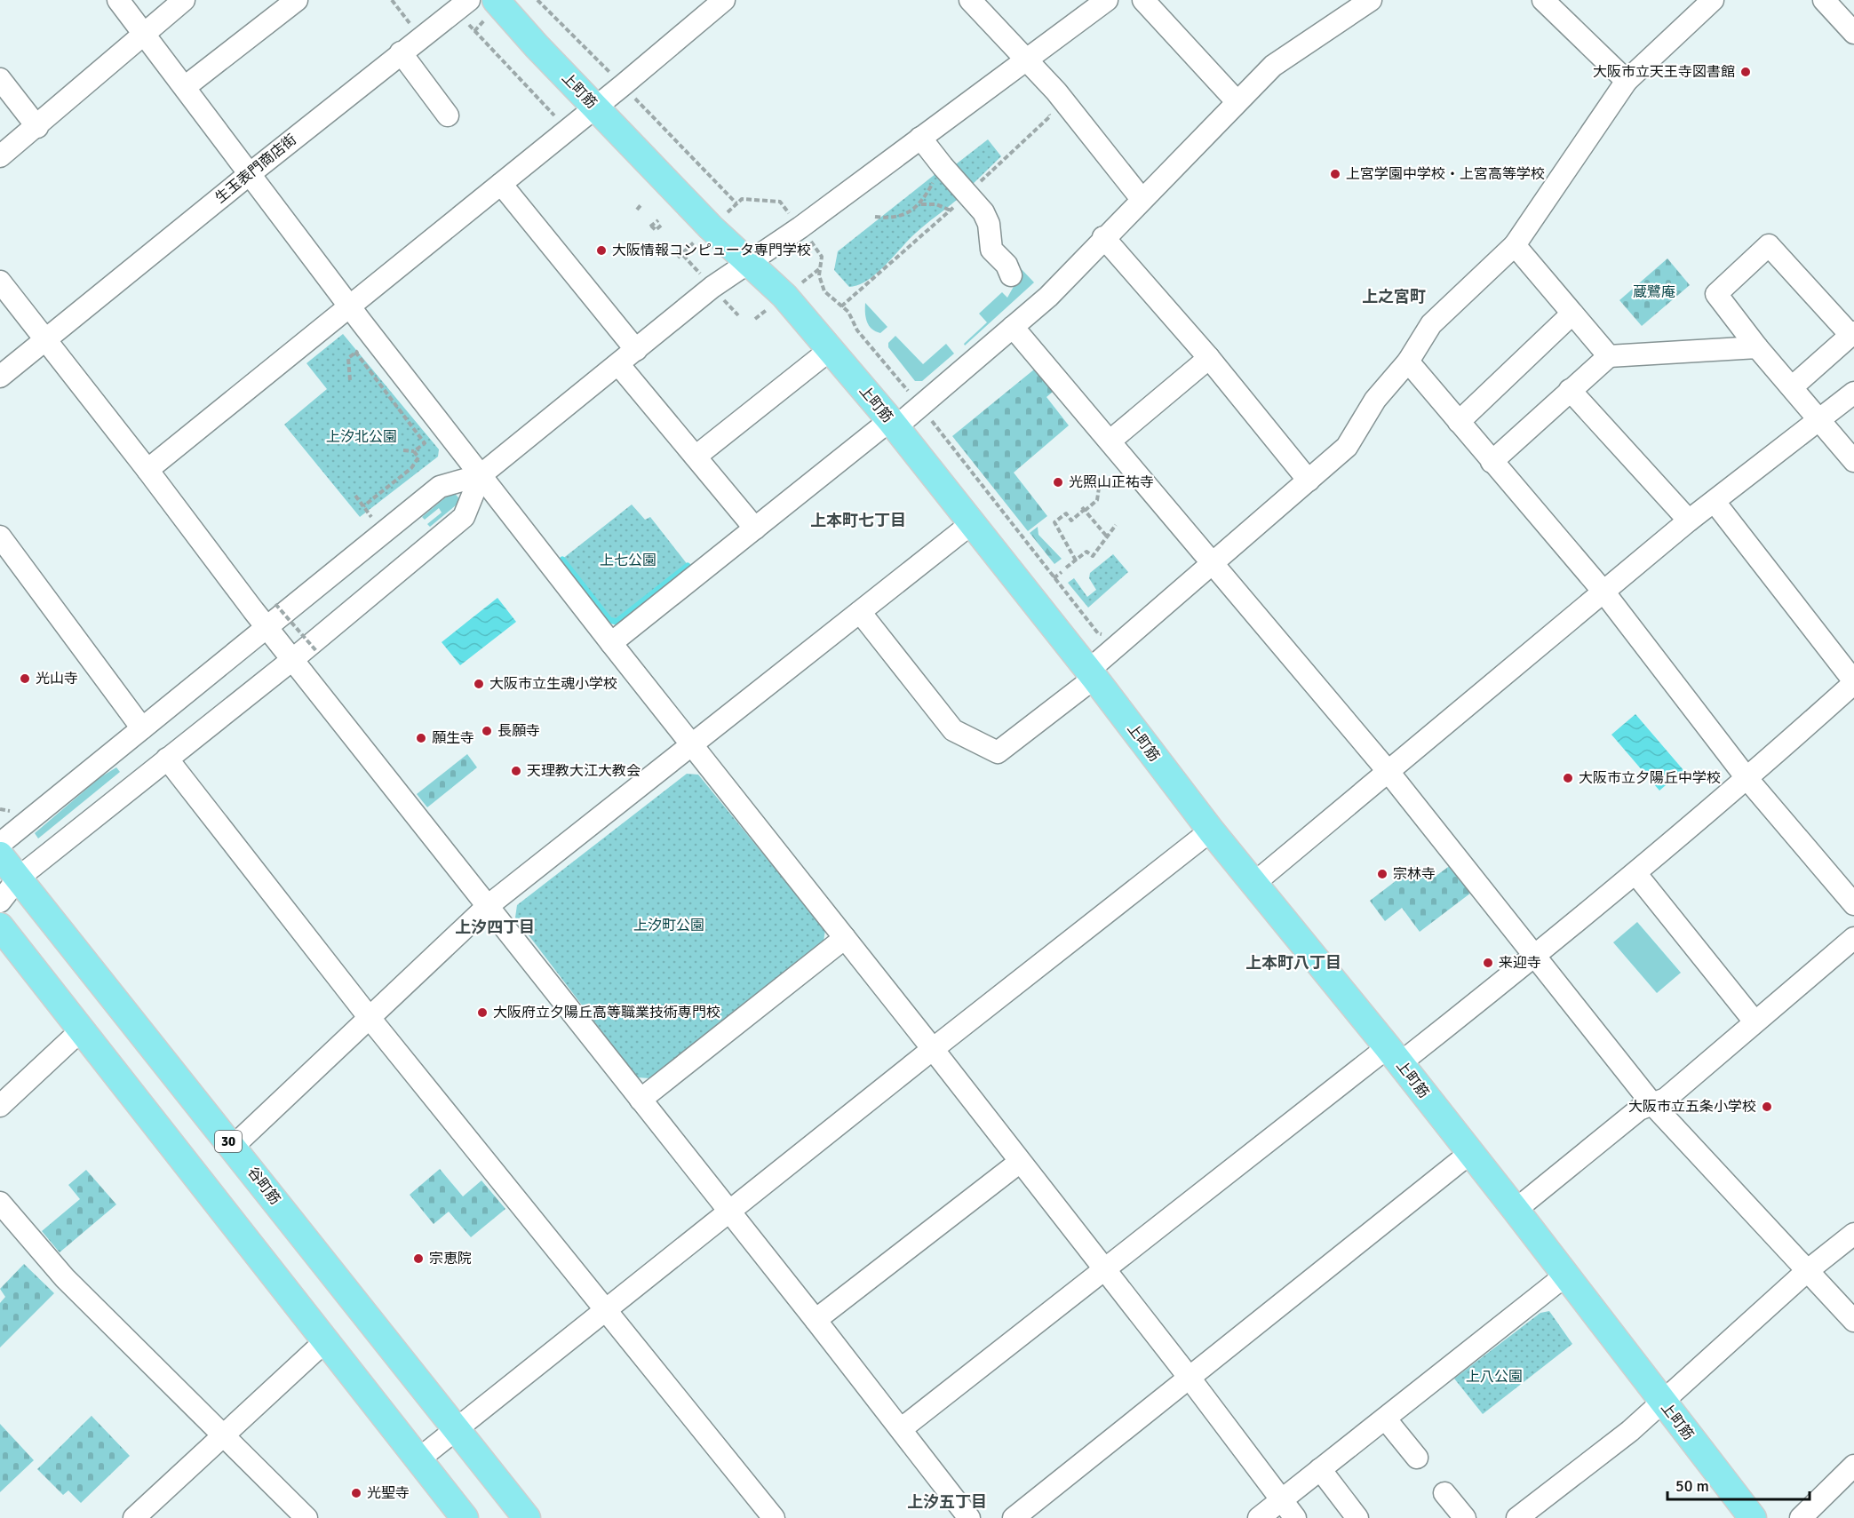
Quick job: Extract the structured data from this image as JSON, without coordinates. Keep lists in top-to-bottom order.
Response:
{
  "streets": {
    "main road": ["上町筋", "30", "谷町筋"],
    "street": ["生玉表門商店街"]
  },
  "districts": [
    "上之宮町",
    "上本町七丁目",
    "上汐四丁目",
    "上本町八丁目",
    "上汐五丁目"
  ],
  "parks": [
    "蔵鷺庵",
    "上汐北公園",
    "上七公園",
    "上汐町公園",
    "上八公園"
  ],
  "places": [
    "大阪市立天王寺図書館",
    "上宮学園中学校・上宮高等学校",
    "大阪情報コンピュータ専門学校",
    "光照山正祐寺",
    "光山寺",
    "大阪市立生魂小学校",
    "長願寺",
    "願生寺",
    "天理教大江大教会",
    "大阪市立夕陽丘中学校",
    "宗林寺",
    "来迎寺",
    "大阪府立夕陽丘高等職業技術専門校",
    "大阪市立五条小学校",
    "宗恵院",
    "光聖寺"
  ],
  "scale_bar": "50 m"
}
